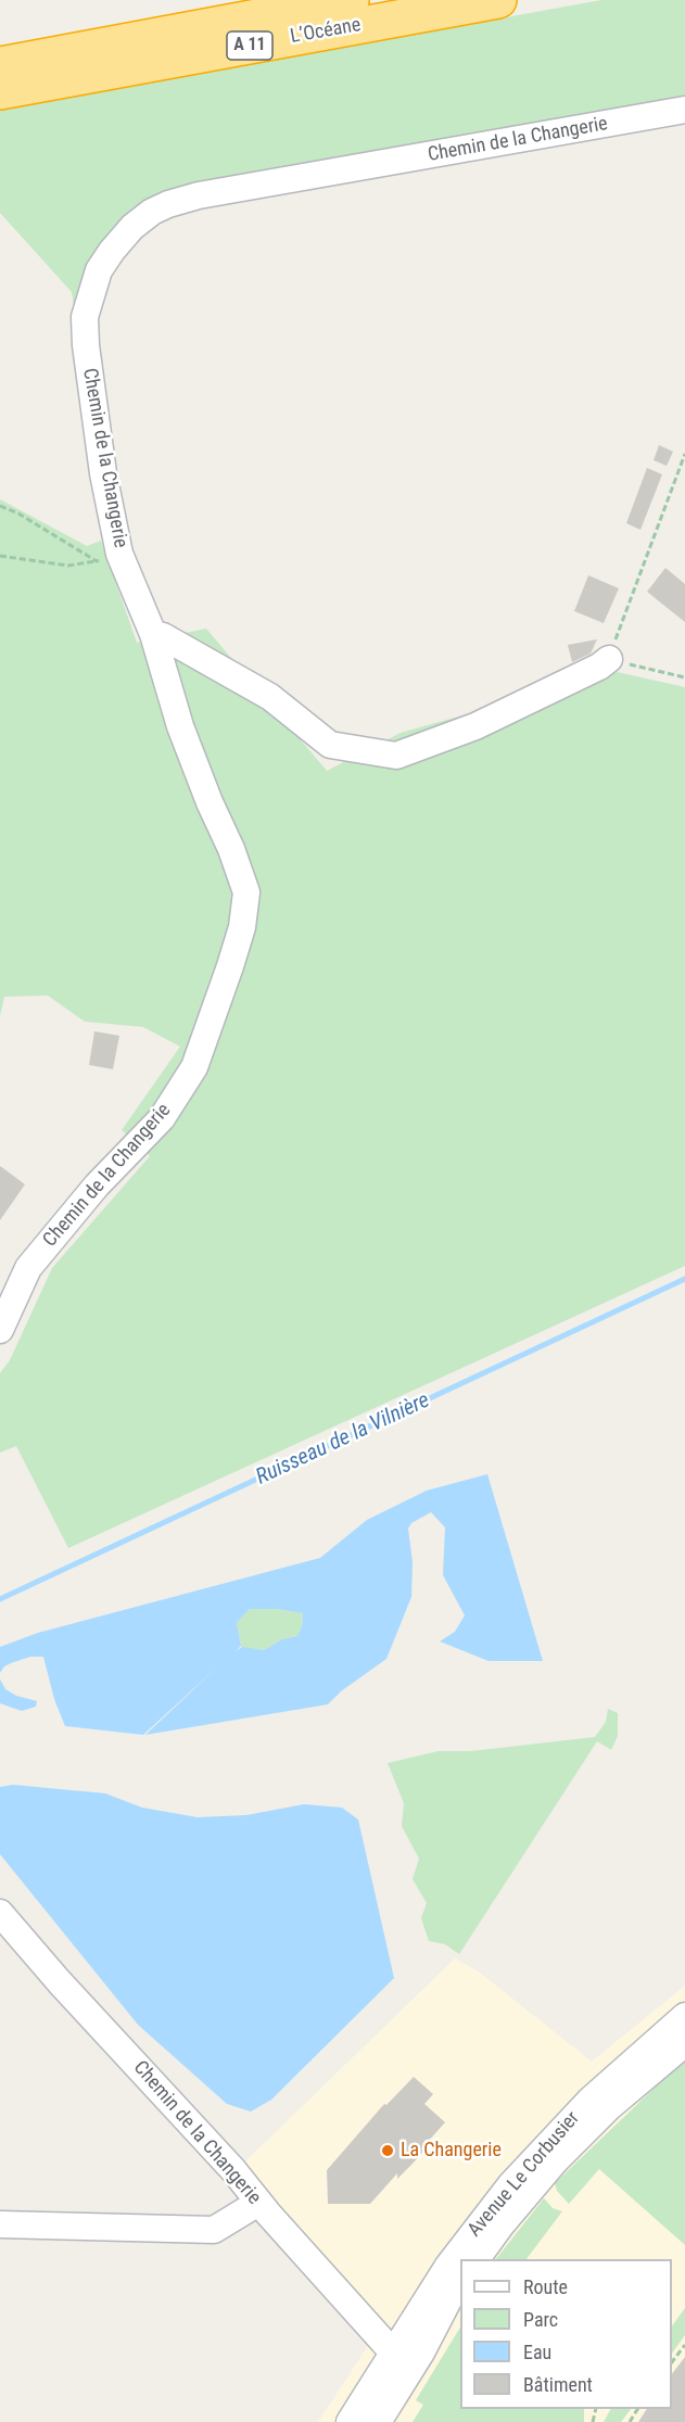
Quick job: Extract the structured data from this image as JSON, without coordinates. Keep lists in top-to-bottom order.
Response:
{
  "streets": {
    "highway": ["L’Océane", "A 11"],
    "street": ["Chemin de la Changerie", "Avenue Le Corbusier"]
  },
  "crossings": [
    ["Chemin de la Changerie", "Avenue Le Corbusier"]
  ],
  "water": ["Ruisseau de la Vilnière"],
  "places": ["La Changerie"],
  "legend": [
    "Route",
    "Parc",
    "Eau",
    "Bâtiment"
  ]
}
